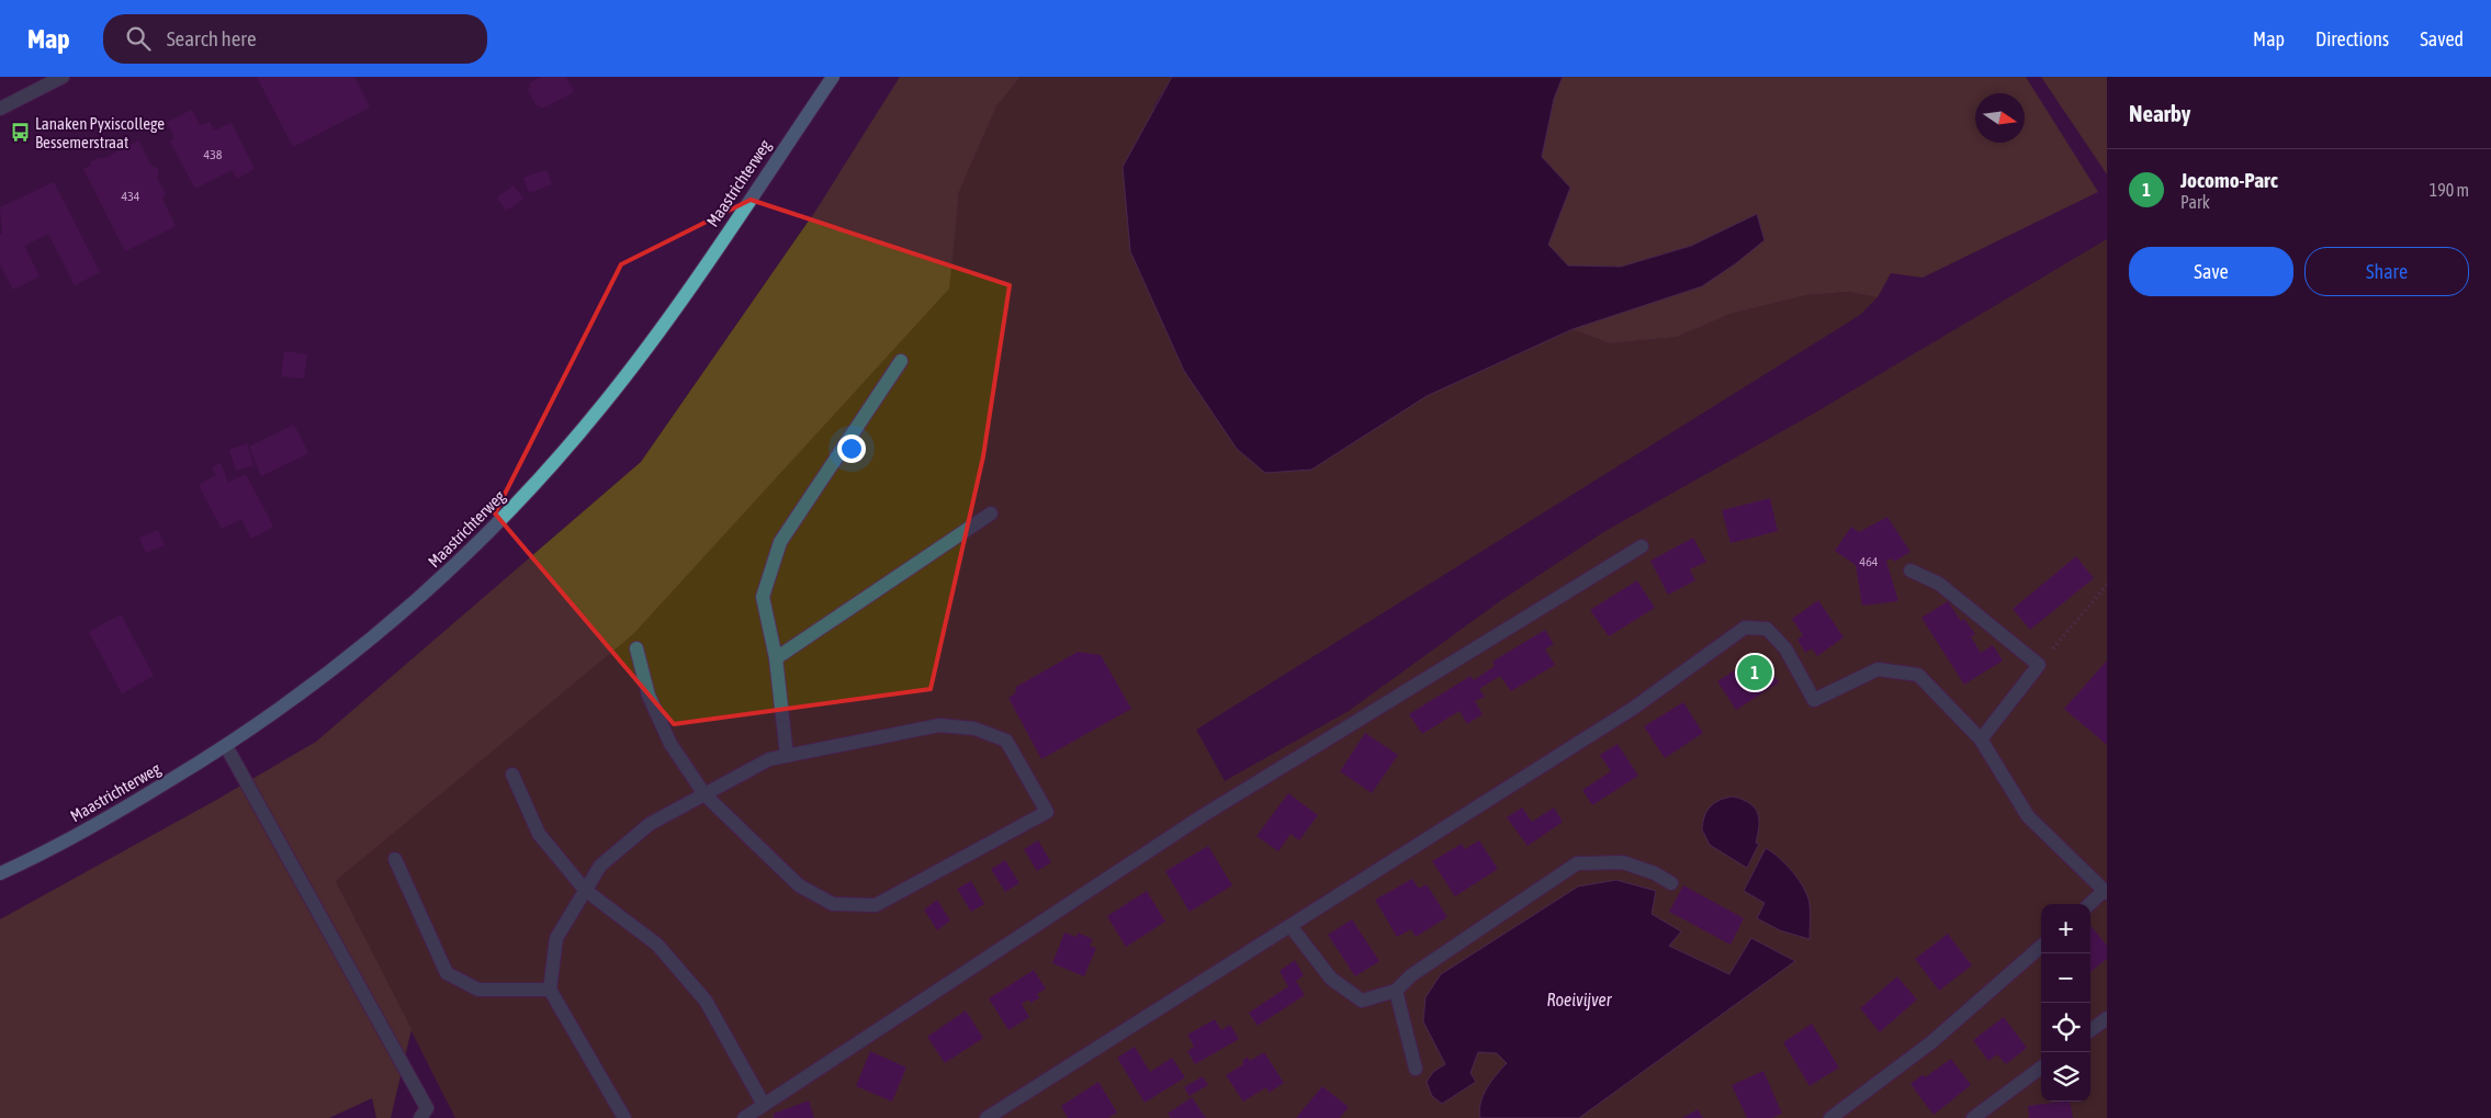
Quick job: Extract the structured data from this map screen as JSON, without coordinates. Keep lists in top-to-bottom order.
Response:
{
  "streets": {
    "main road": ["Maastrichterweg"]
  },
  "water": ["Roeivijver"],
  "places": {
    "bus stop": ["Lanaken Pyxiscollege Bessemerstraat"]
  },
  "house_numbers": ["438", "434", "464"],
  "north": "right",
  "page": {
    "header": "Map",
    "search": "Search here",
    "nav": ["Map", "Directions", "Saved"],
    "heading": "Nearby",
    "list": [
      {
        "mark": "1",
        "name": "Jocomo-Parc",
        "note": "Park",
        "value": "190 m"
      }
    ],
    "buttons": ["Save", "Share"],
    "pins": "1",
    "map_buttons": ["+", "−"]
  }
}
